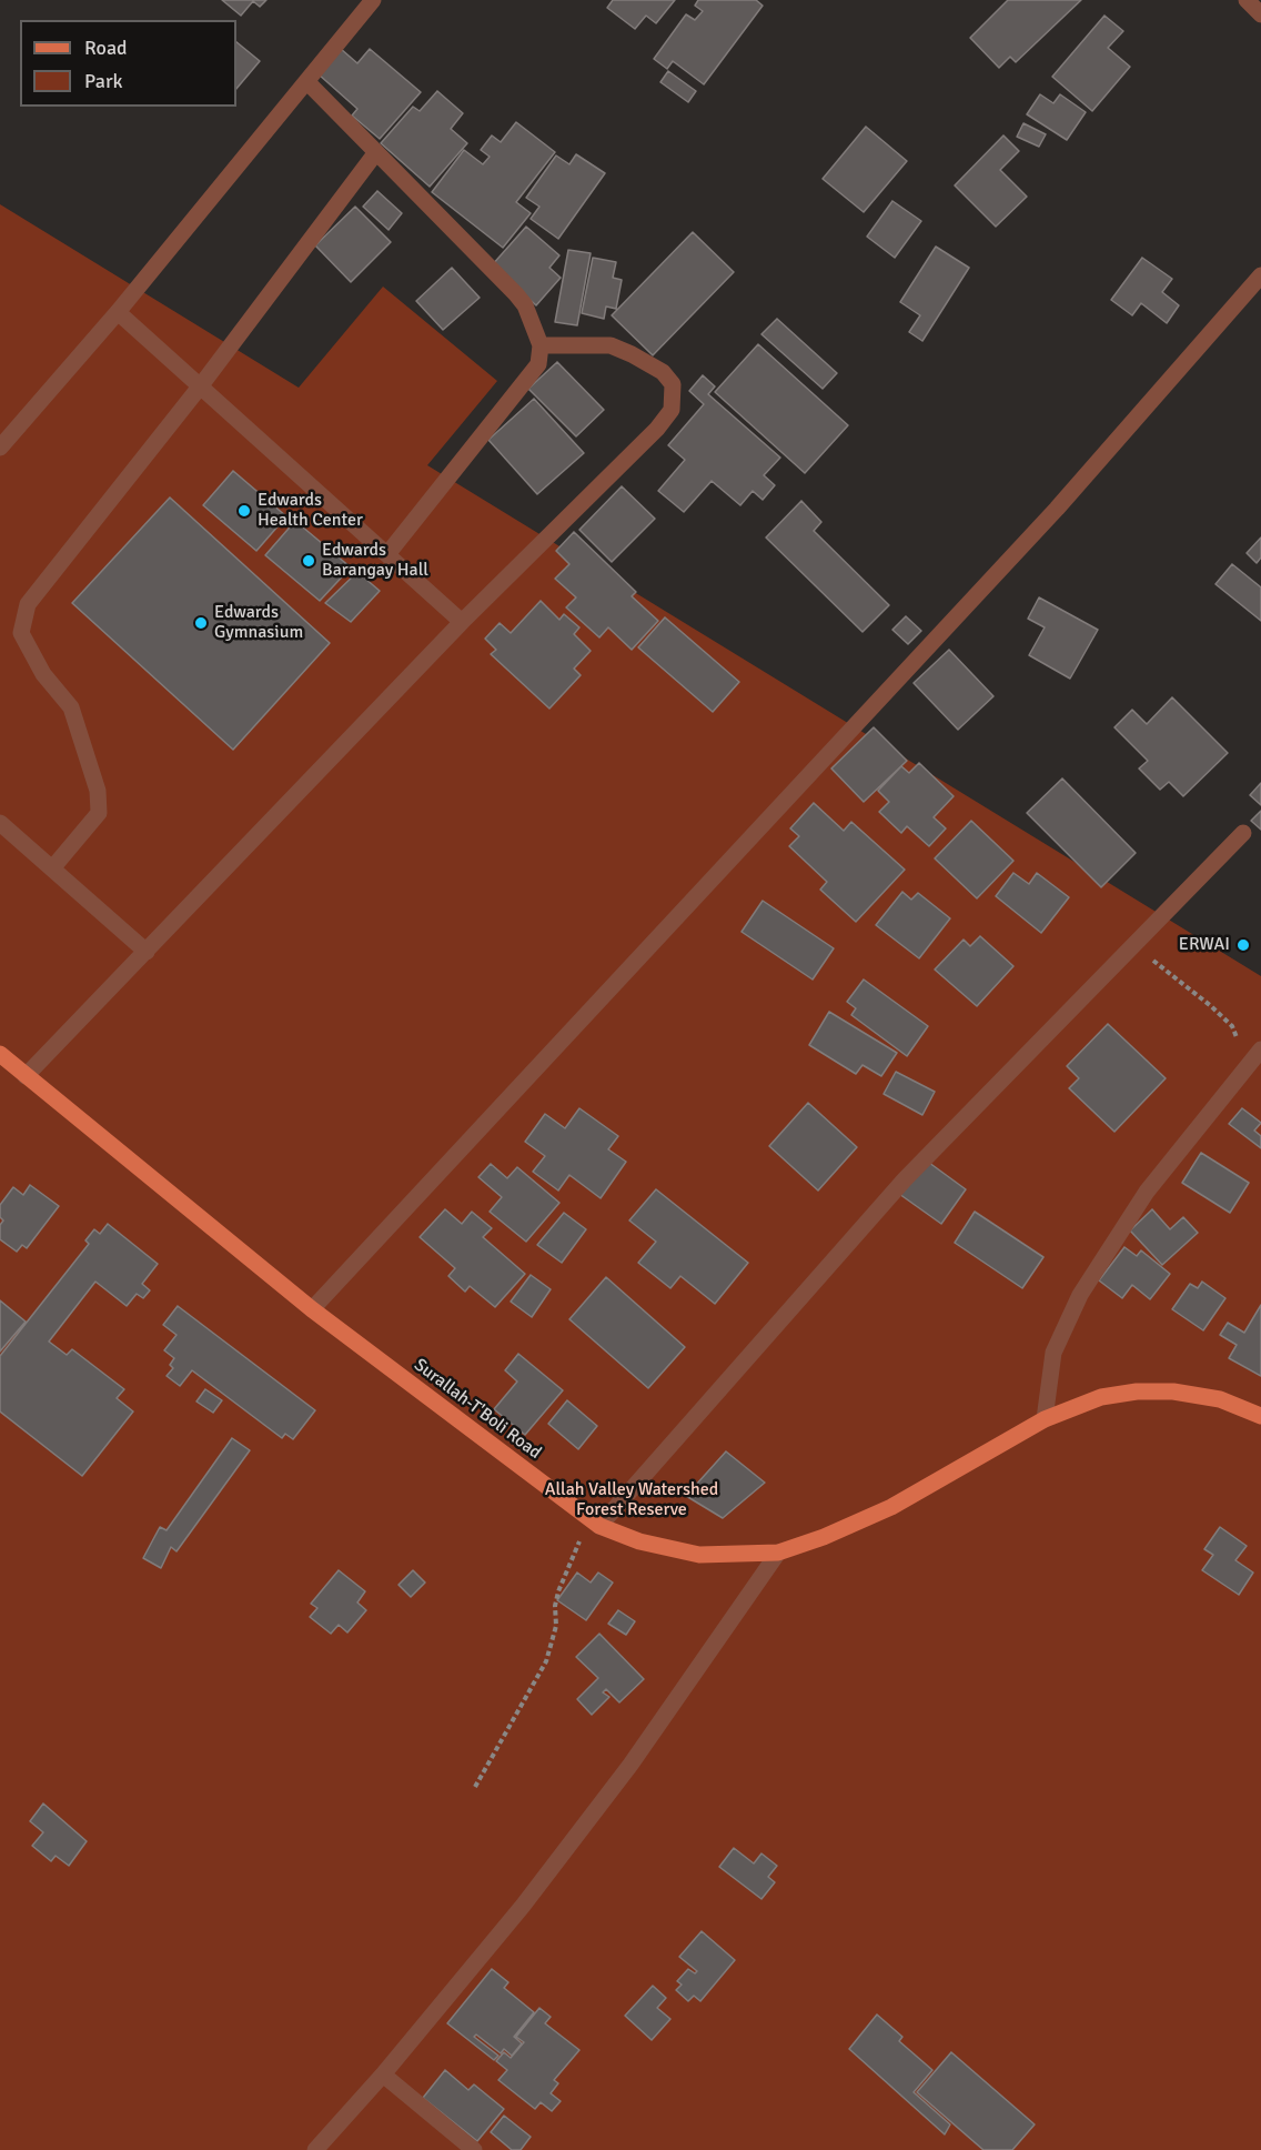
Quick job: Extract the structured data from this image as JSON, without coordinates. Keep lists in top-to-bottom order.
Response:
{
  "streets": {
    "main road": ["Surallah-T'Boli Road"]
  },
  "parks": ["Allah Valley Watershed Forest Reserve"],
  "places": [
    "Edwards Health Center",
    "Edwards Barangay Hall",
    "Edwards Gymnasium",
    "ERWAI"
  ],
  "legend": ["Road", "Park"]
}
